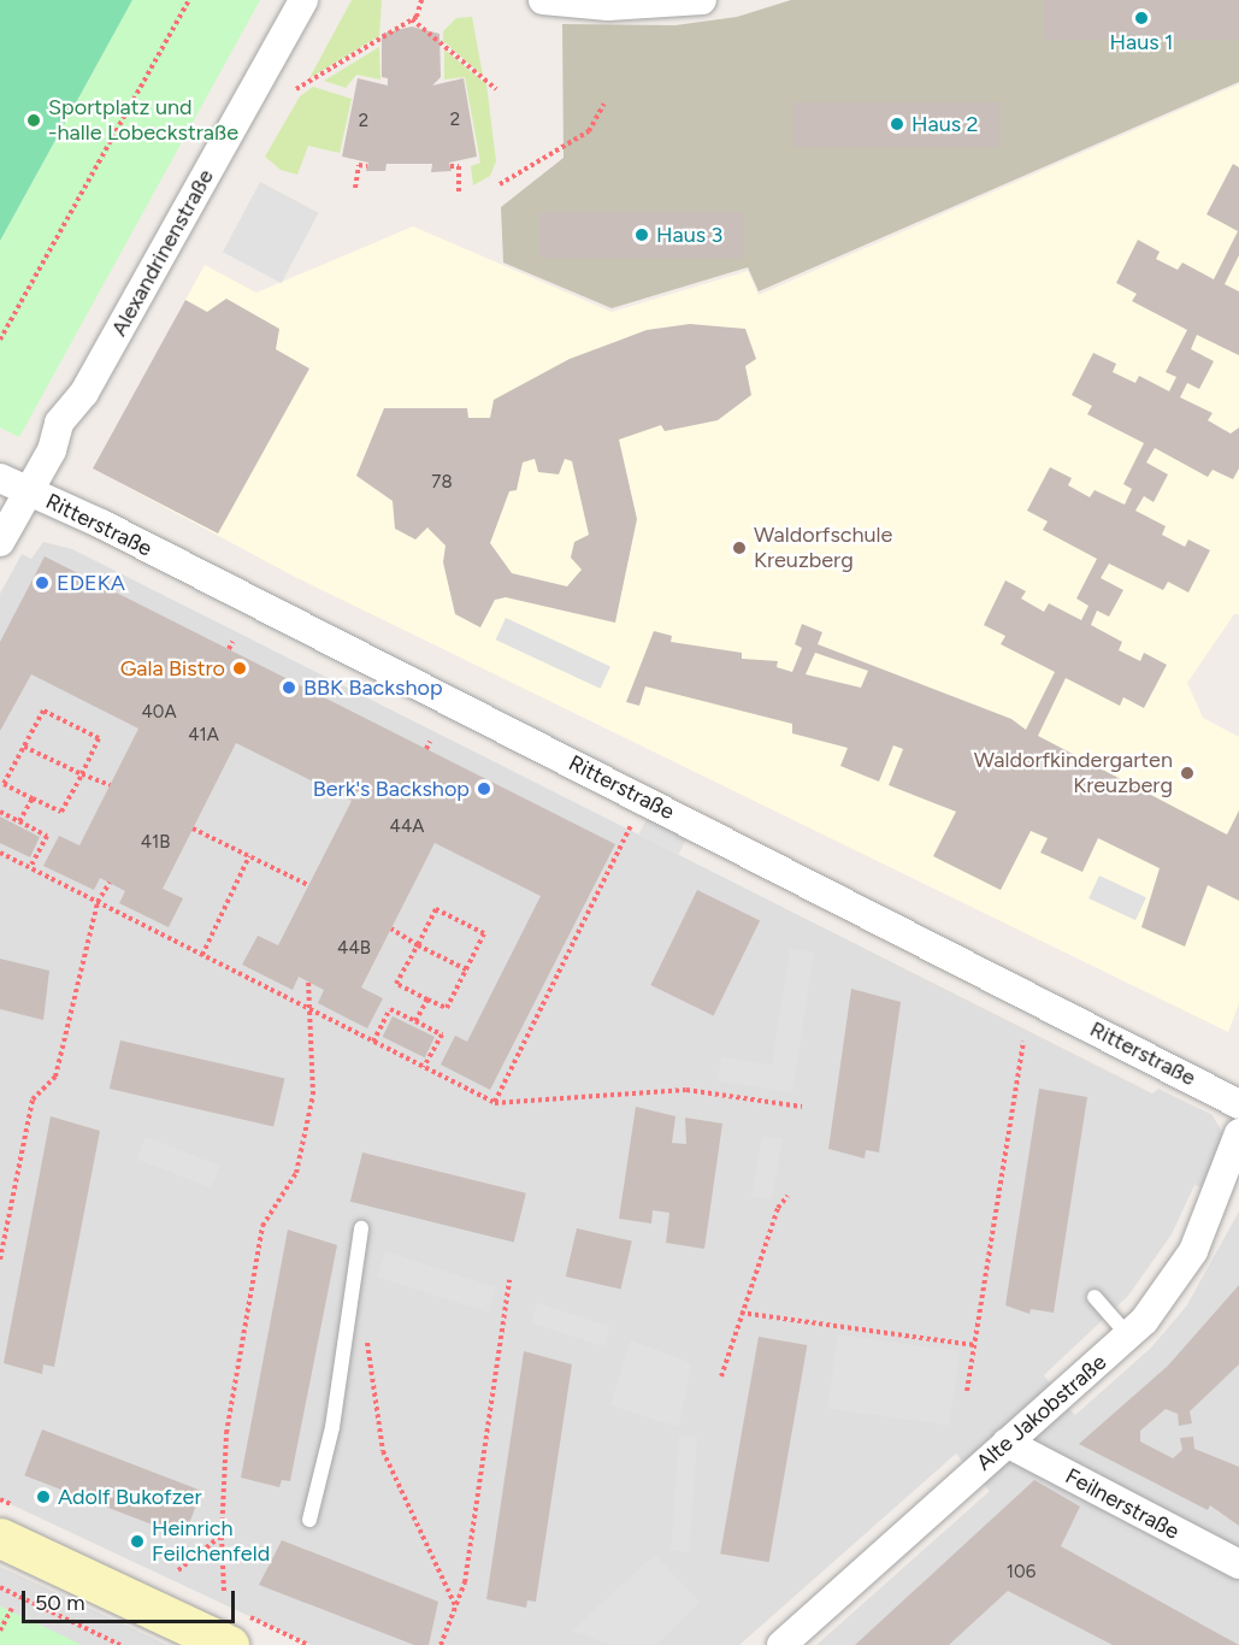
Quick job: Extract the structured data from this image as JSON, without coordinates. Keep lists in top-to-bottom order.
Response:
{
  "streets": {
    "street": [
      "Alexandrinenstraße",
      "Ritterstraße",
      "Alte Jakobstraße",
      "Feilnerstraße"
    ]
  },
  "crossings": [
    ["Alexandrinenstraße", "Ritterstraße"],
    ["Alte Jakobstraße", "Feilnerstraße"]
  ],
  "places": [
    "Haus 1",
    "Sportplatz und -halle Lobeckstraße",
    "Haus 2",
    "Haus 3",
    "Waldorfschule Kreuzberg",
    "EDEKA",
    "Gala Bistro",
    "BBK Backshop",
    "Waldorfkindergarten Kreuzberg",
    "Berk's Backshop",
    "Adolf Bukofzer",
    "Heinrich Feilchenfeld"
  ],
  "house_numbers": [
    "2",
    "2",
    "78",
    "40A",
    "41A",
    "44A",
    "41B",
    "44B",
    "106"
  ],
  "scale_bar": "50 m"
}
